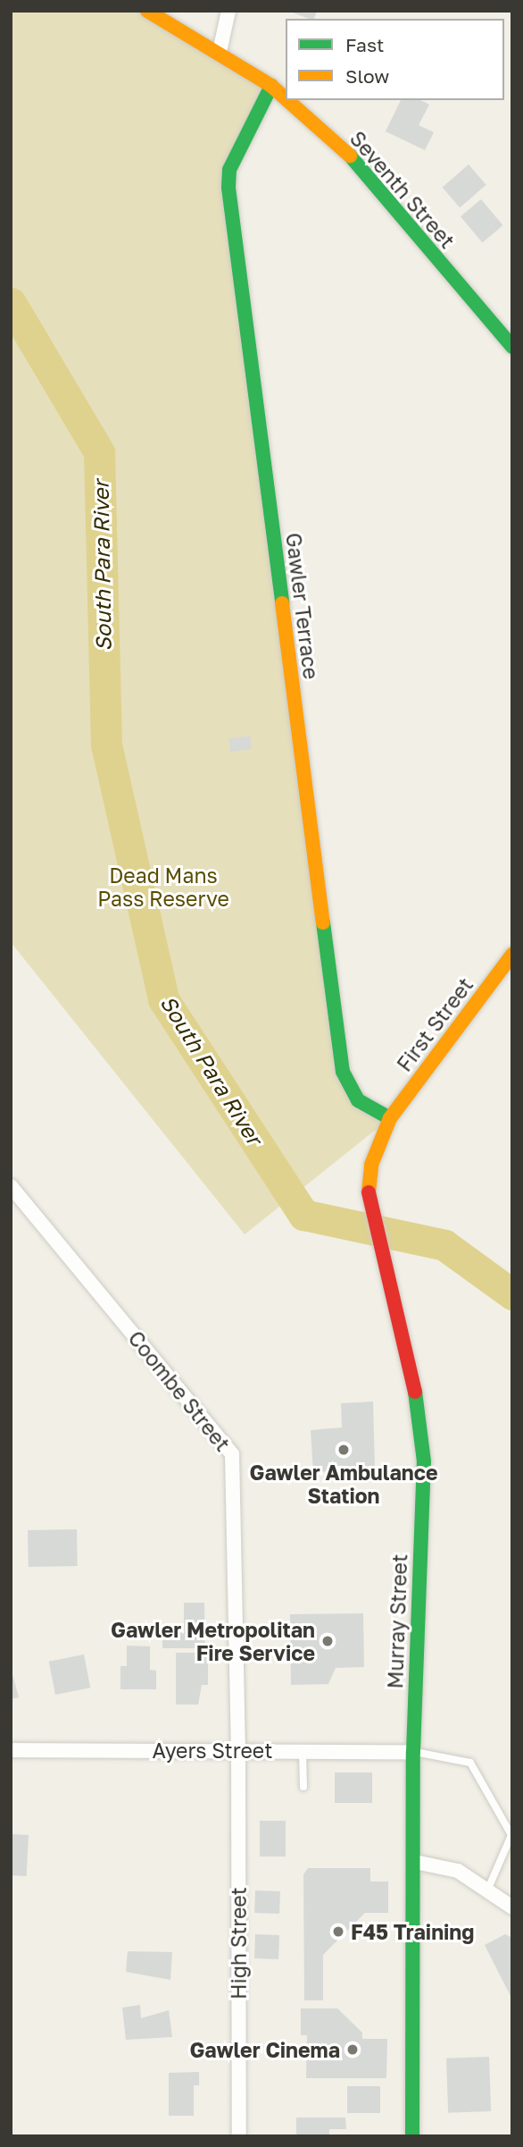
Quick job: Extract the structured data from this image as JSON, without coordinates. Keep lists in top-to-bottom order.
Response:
{
  "streets": {
    "street": [
      "Seventh Street",
      "Gawler Terrace",
      "First Street",
      "Coombe Street",
      "Murray Street",
      "Ayers Street",
      "High Street"
    ]
  },
  "crossings": [
    ["Seventh Street", "Gawler Terrace"],
    ["Gawler Terrace", "First Street"],
    ["Gawler Terrace", "Murray Street"],
    ["First Street", "Murray Street"],
    ["Coombe Street", "Ayers Street"],
    ["Coombe Street", "High Street"],
    ["Murray Street", "Ayers Street"],
    ["Ayers Street", "High Street"]
  ],
  "water": ["South Para River"],
  "parks": ["Dead Mans Pass Reserve"],
  "places": [
    "Gawler Ambulance Station",
    "Gawler Metropolitan Fire Service",
    "F45 Training",
    "Gawler Cinema"
  ],
  "legend": ["Fast", "Slow"]
}
